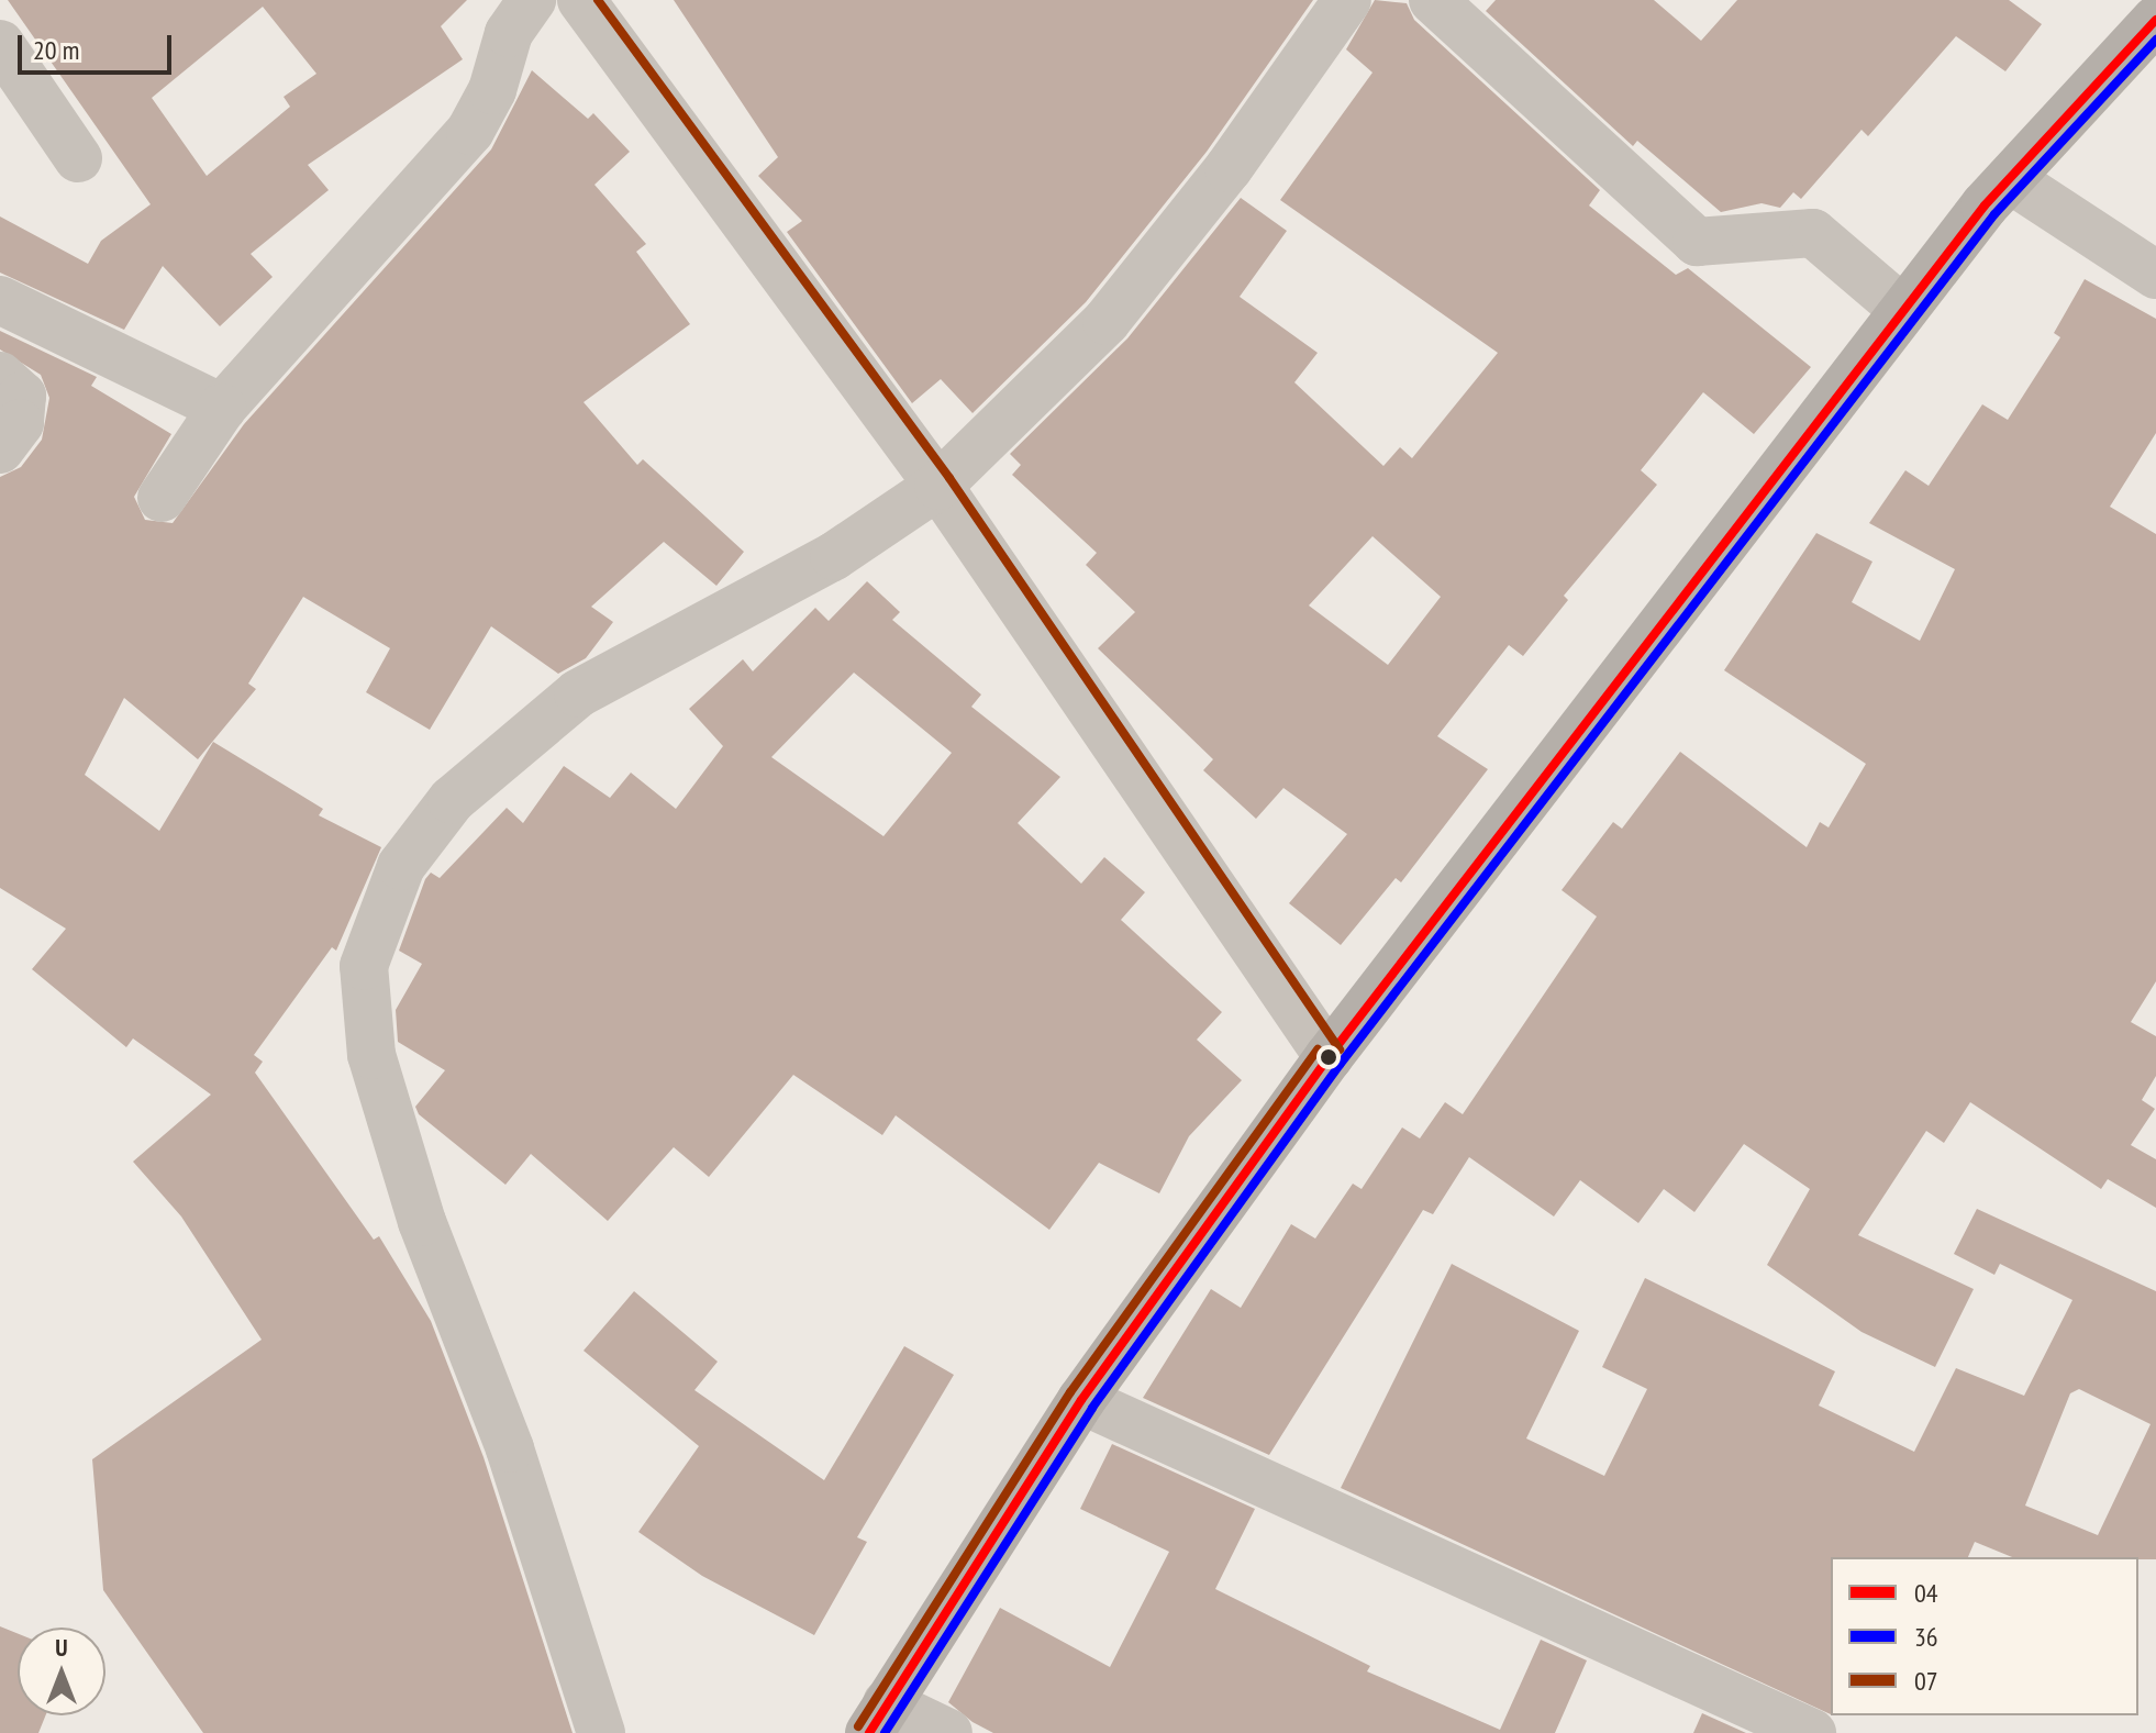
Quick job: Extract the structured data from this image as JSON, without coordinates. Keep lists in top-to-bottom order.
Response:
{
  "lines": ["transit line 07", "transit line 04", "transit line 36"],
  "legend": ["04", "36", "07"],
  "scale_bar": "20 m",
  "north": "top"
}
